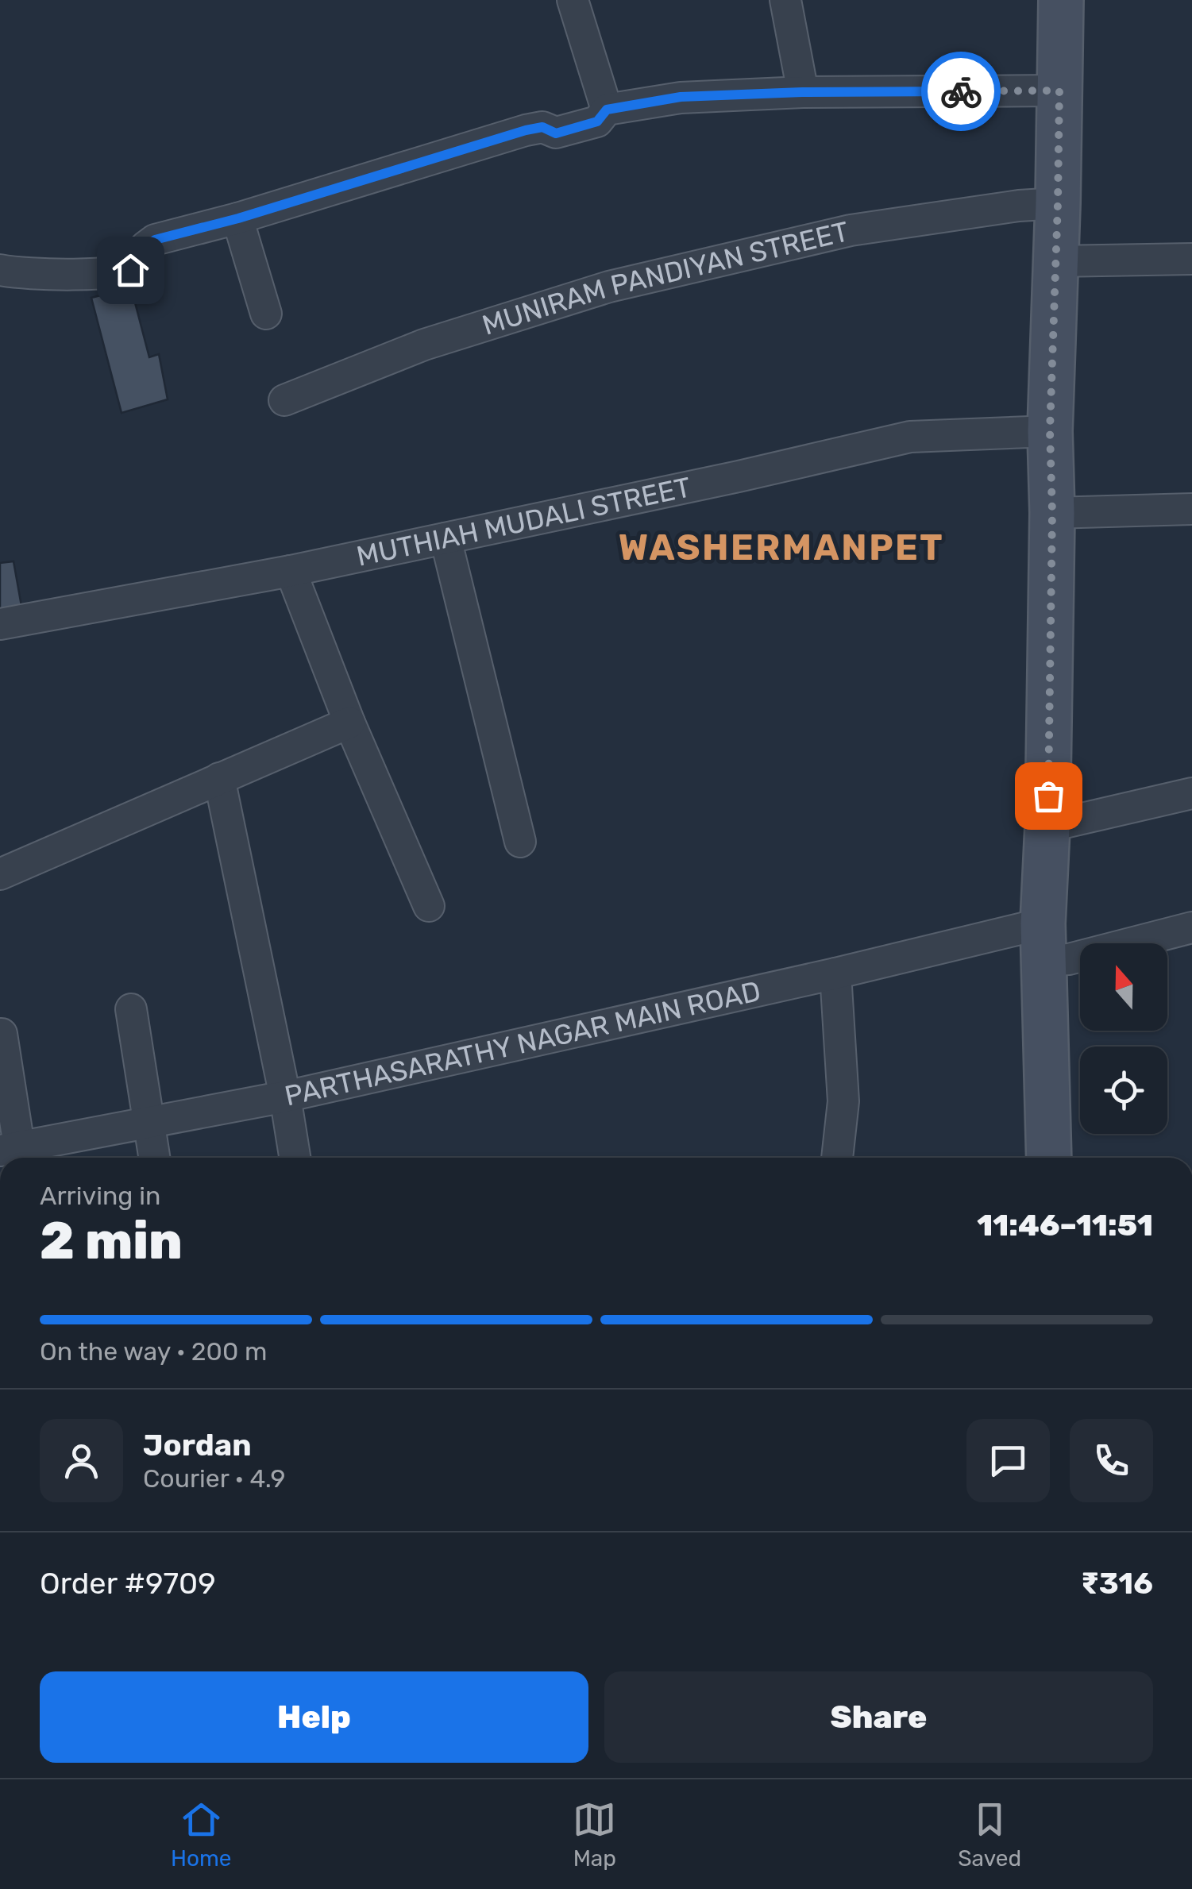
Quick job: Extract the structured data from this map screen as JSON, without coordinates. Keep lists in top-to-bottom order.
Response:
{
  "streets": {
    "street": ["MUNIRAM PANDIYAN STREET", "MUTHIAH MUDALI STREET", "PARTHASARATHY NAGAR MAIN ROAD"]
  },
  "districts": ["WASHERMANPET"],
  "north": "top",
  "page": {
    "heading": ["2 min", "Arriving in", "11:46–11:51"],
    "panel": [
      "Jordan",
      "Courier · 4.9",
      "Order #9709",
      "₹316"
    ],
    "bar": "On the way · 200 m",
    "buttons": ["Help", "Share"],
    "tabs": ["Home", "Map", "Saved"]
  }
}
